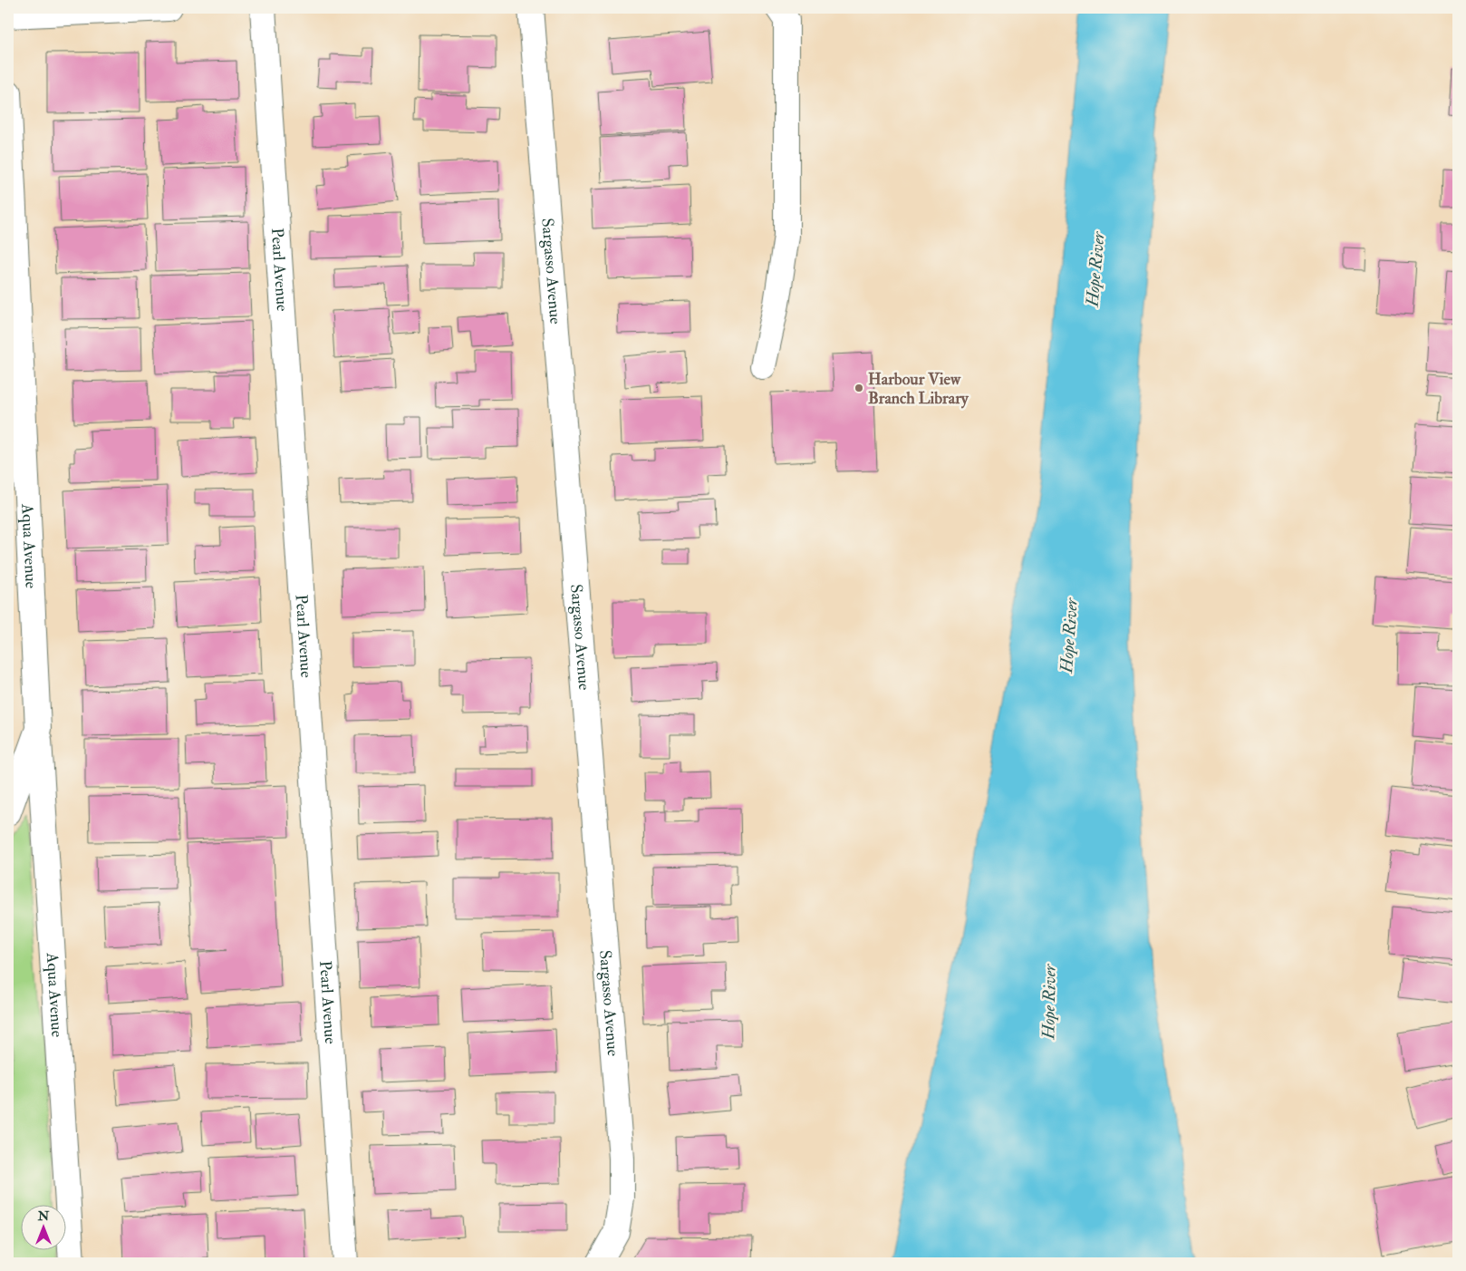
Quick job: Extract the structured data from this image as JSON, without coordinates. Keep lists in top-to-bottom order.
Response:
{
  "streets": {
    "street": ["Pearl Avenue", "Sargasso Avenue", "Aqua Avenue"]
  },
  "water": ["Hope River"],
  "places": ["Harbour View Branch Library"],
  "north": "top"
}
